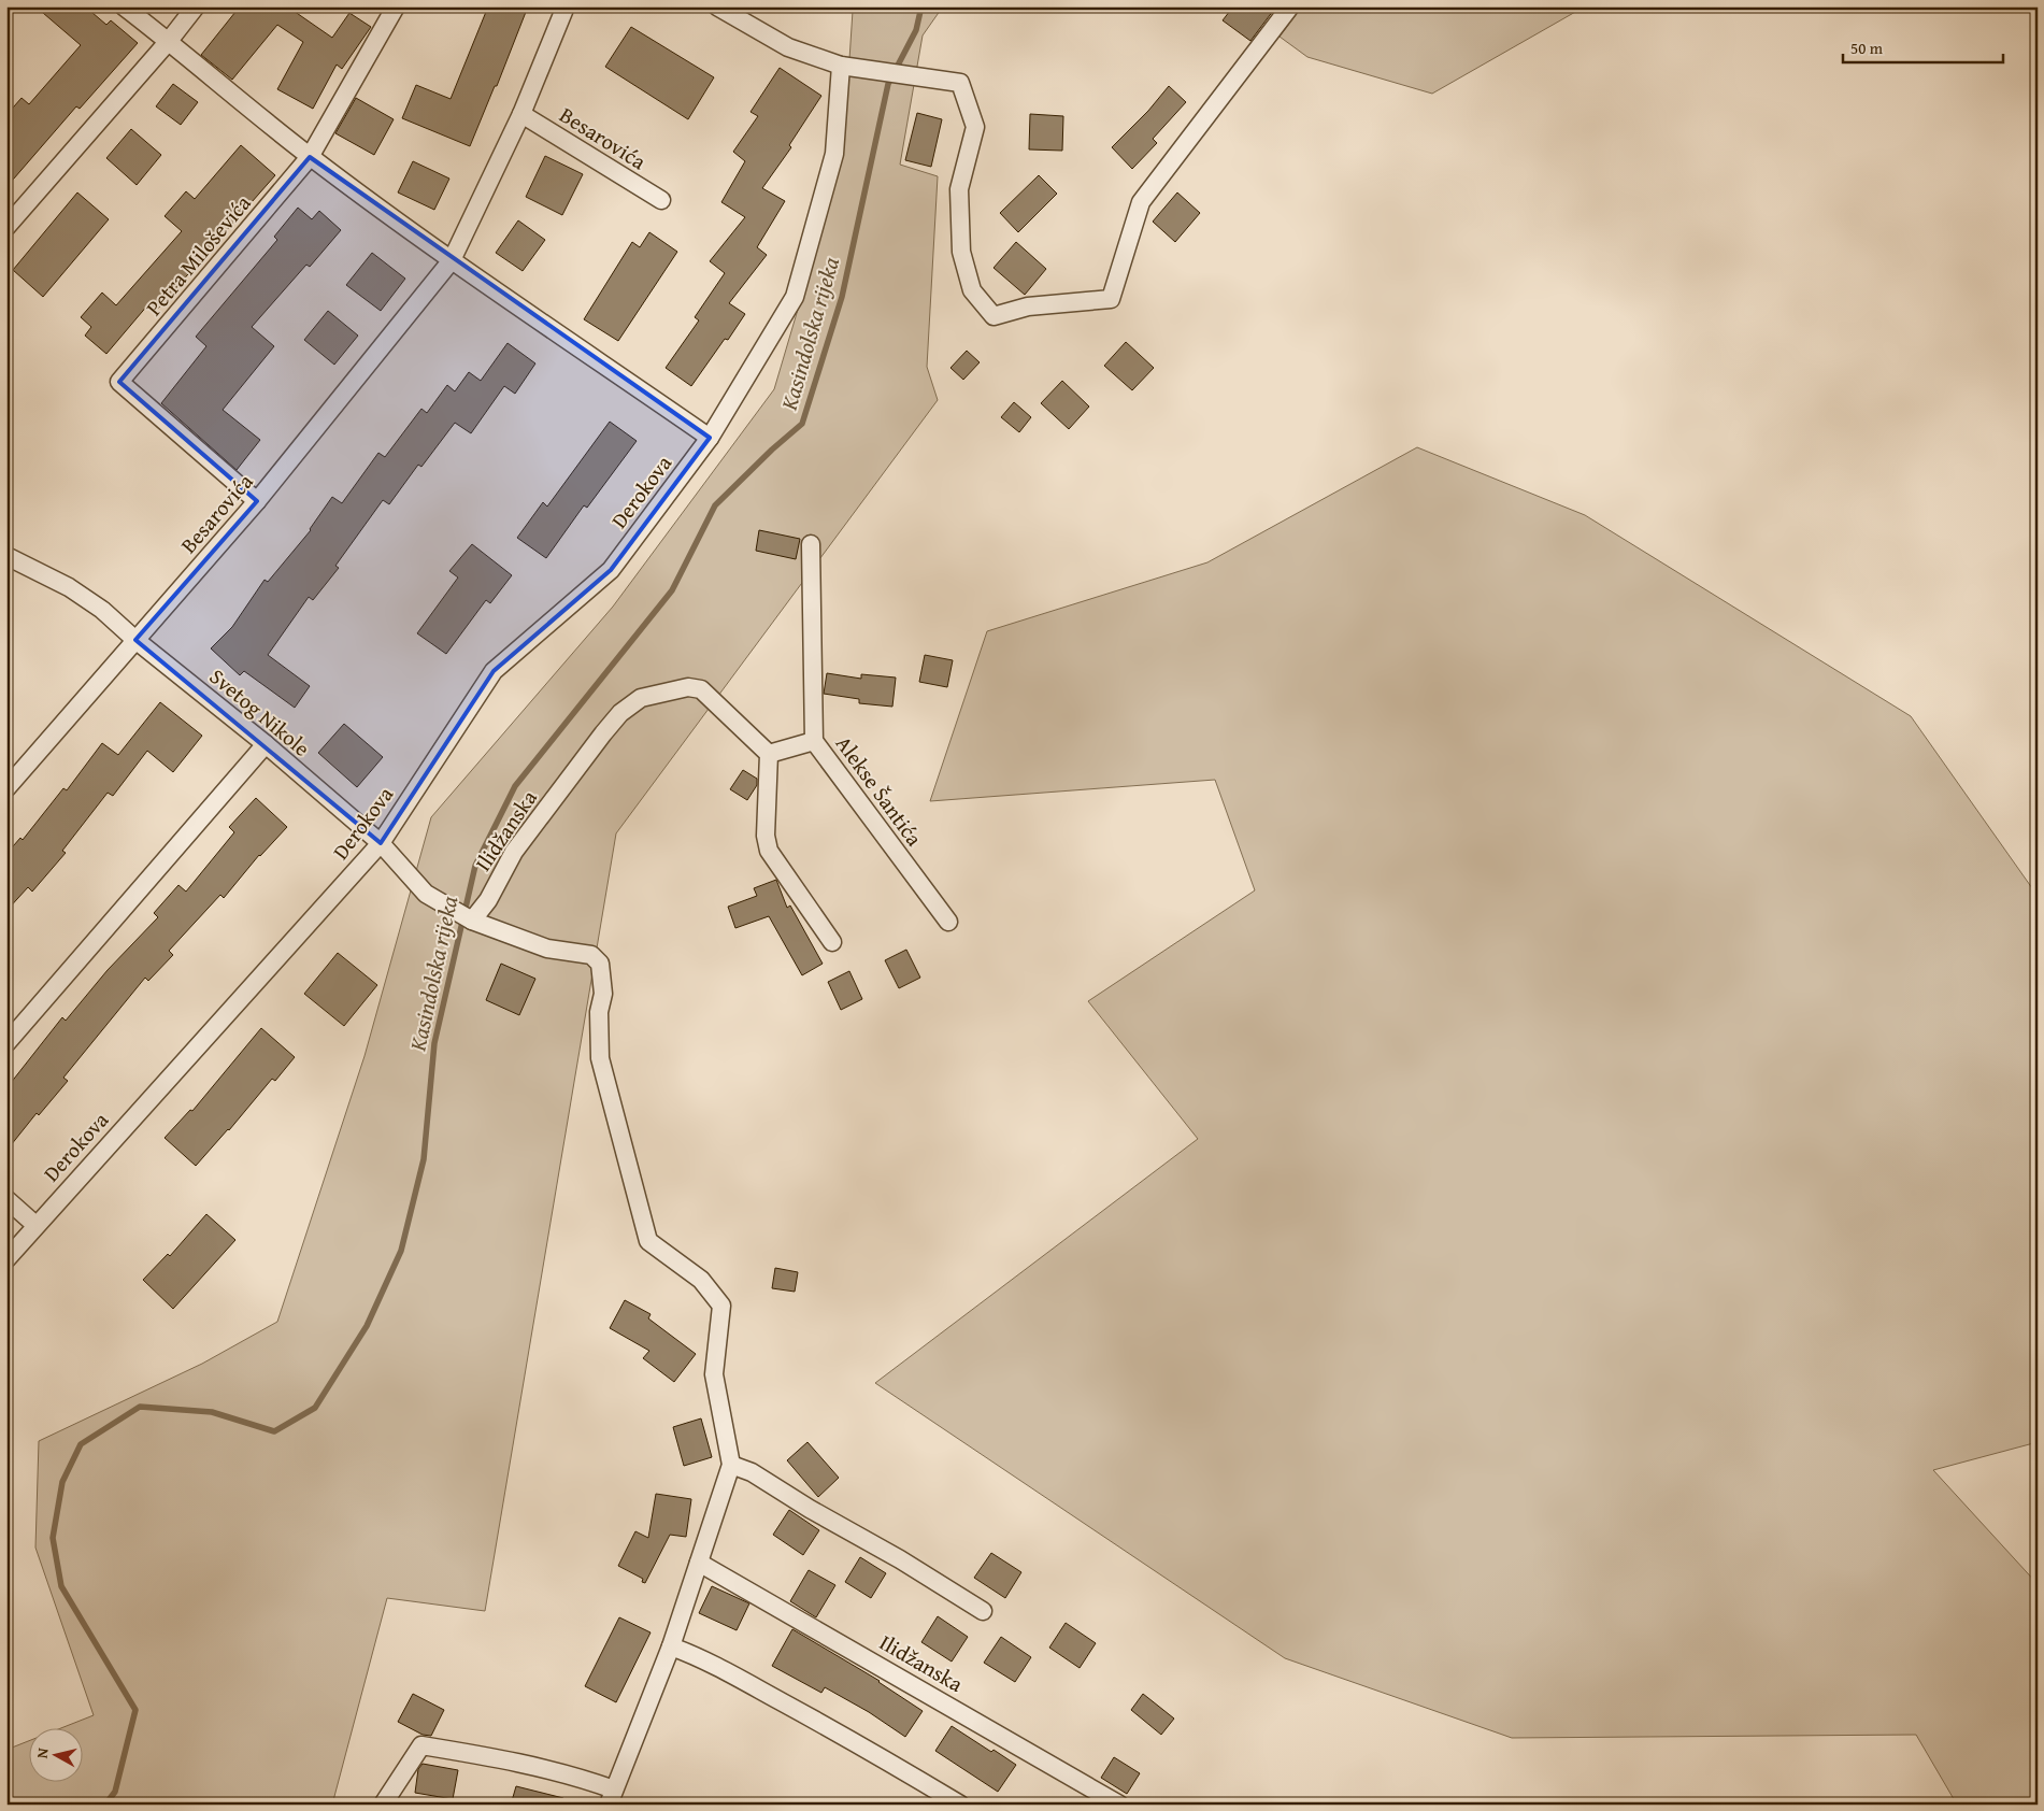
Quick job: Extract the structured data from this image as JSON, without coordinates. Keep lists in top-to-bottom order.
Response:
{
  "streets": {
    "street": [
      "Besarovića",
      "Petra Miloševića",
      "Derokova",
      "Svetog Nikole",
      "Alekse Šantića",
      "Ilidžanska"
    ]
  },
  "crossings": [
    ["Besarovića", "Petra Miloševića"],
    ["Besarovića", "Svetog Nikole"],
    ["Derokova", "Svetog Nikole"],
    ["Svetog Nikole", "Ilidžanska"]
  ],
  "water": ["Kasindolska rijeka"],
  "scale_bar": "50 m",
  "north": "left"
}
